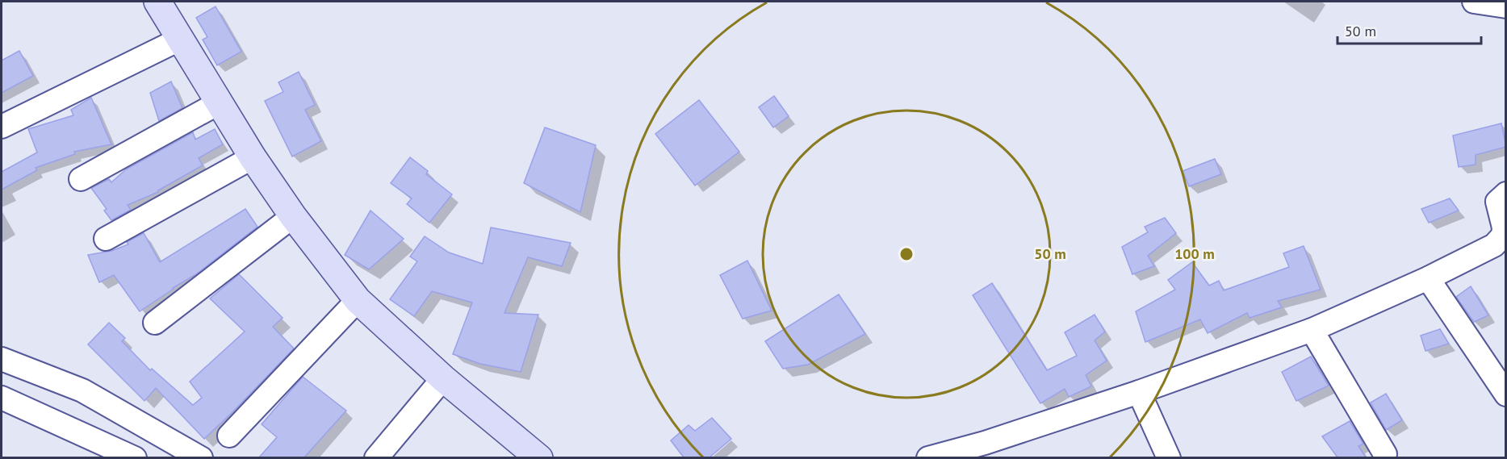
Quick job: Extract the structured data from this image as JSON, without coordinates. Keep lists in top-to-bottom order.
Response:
{
  "scale_bar": "50 m",
  "rings": ["50 m", "100 m"]
}
